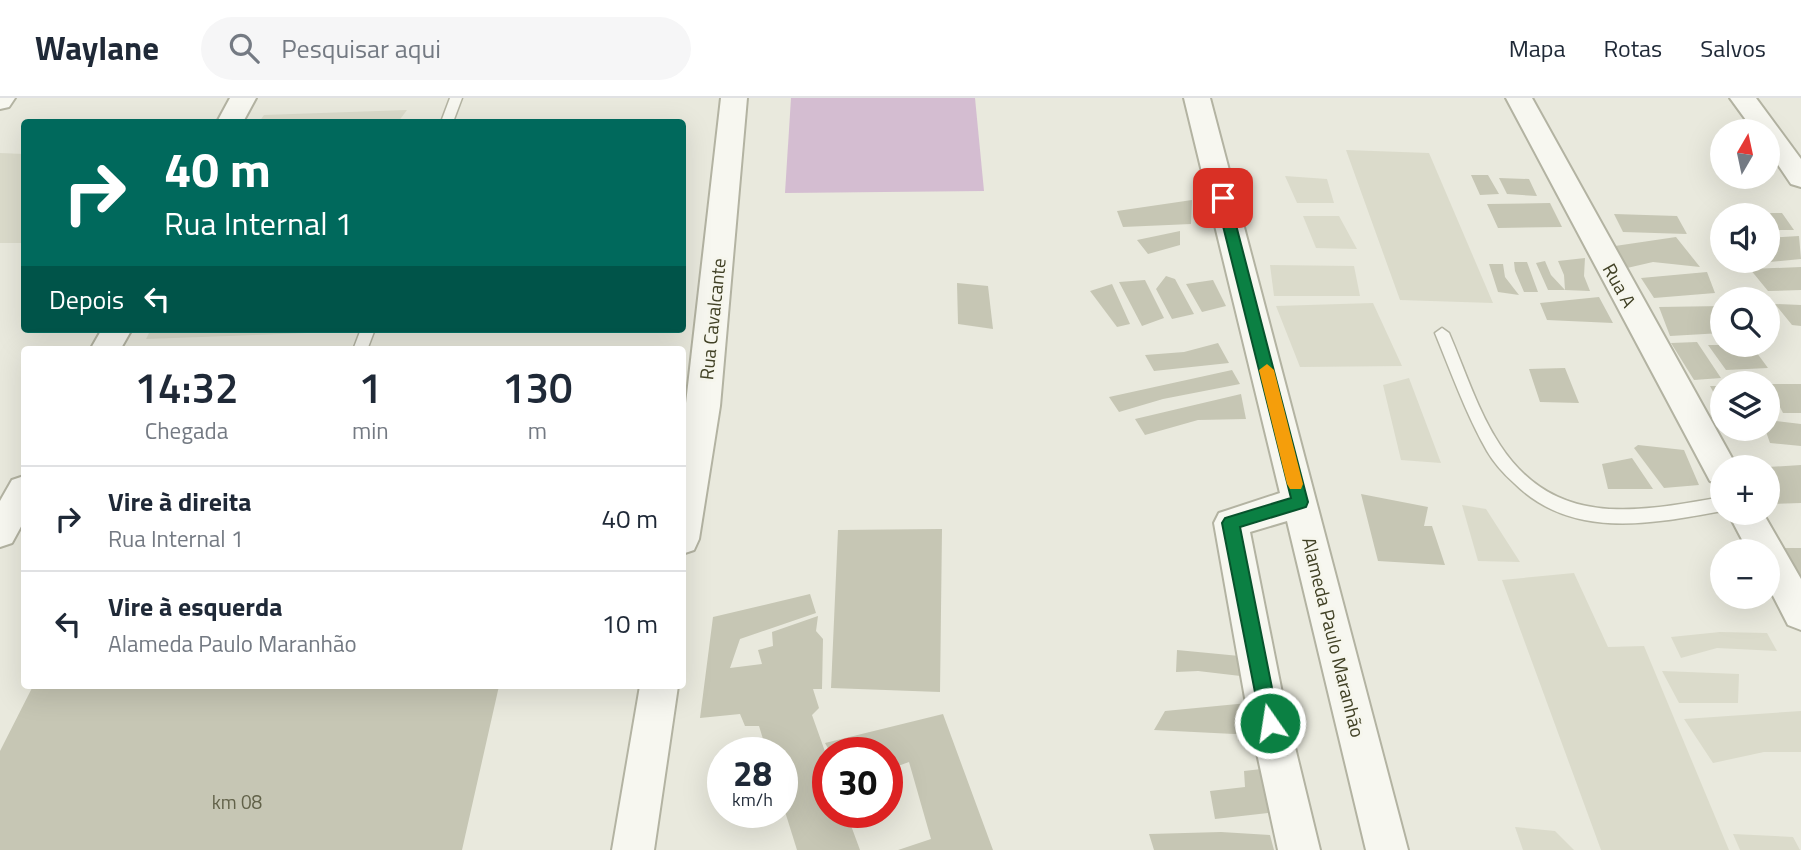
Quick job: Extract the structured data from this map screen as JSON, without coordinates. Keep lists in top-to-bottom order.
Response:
{
  "streets": {
    "street": ["Rua A", "Rua Cavalcante", "Alameda Paulo Maranhão"]
  },
  "house_numbers": ["km 08"],
  "north": "top",
  "page": {
    "header": "Waylane",
    "search": "Pesquisar aqui",
    "nav": ["Mapa", "Rotas", "Salvos"],
    "map_buttons": ["+", "−"],
    "turn": ["40 m", "Rua Internal 1"],
    "then": "Depois",
    "eta": [
      "14:32",
      "Chegada",
      "1",
      "min",
      "130",
      "m"
    ],
    "list": [
      {
        "name": "Vire à direita",
        "note": "Rua Internal 1",
        "value": "40 m"
      },
      {
        "name": "Vire à esquerda",
        "note": "Alameda Paulo Maranhão",
        "value": "10 m"
      }
    ],
    "speed": "28 km/h",
    "limit": "30"
  }
}
